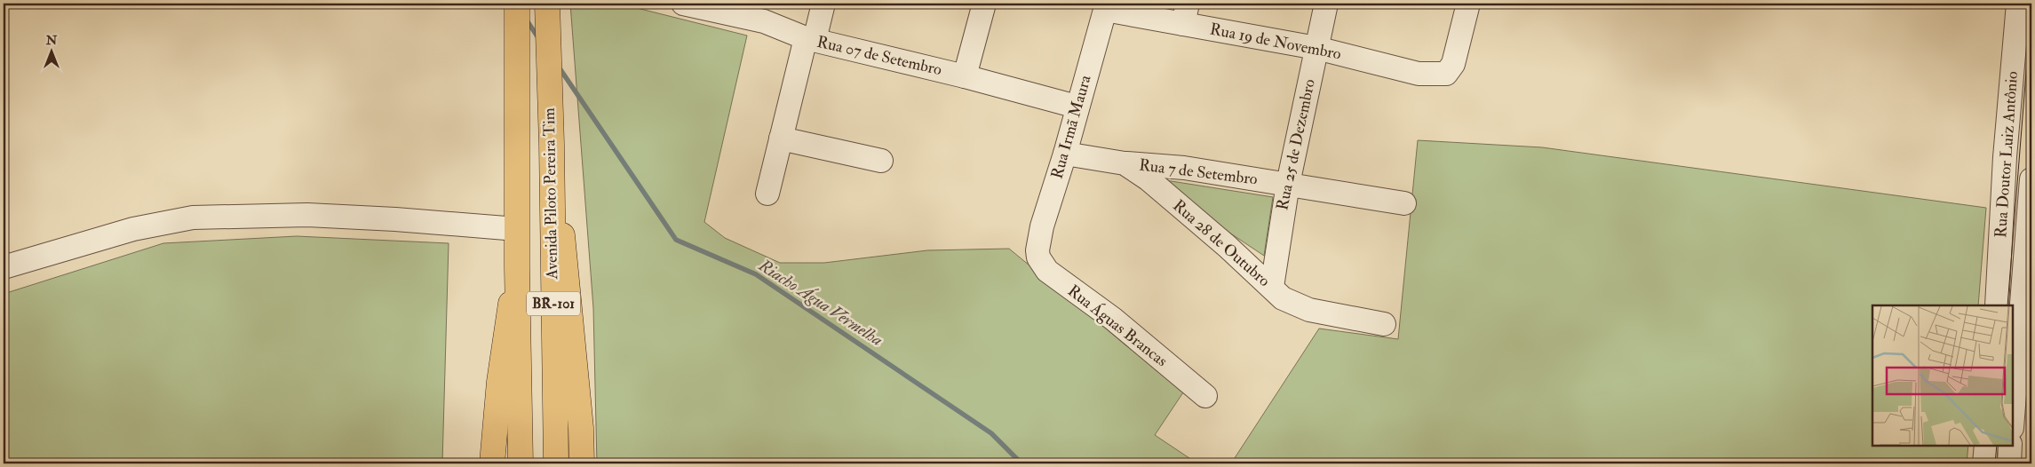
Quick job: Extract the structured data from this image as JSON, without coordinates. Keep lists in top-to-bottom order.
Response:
{
  "streets": {
    "main road": ["Avenida Piloto Pereira Tim", "BR-101"],
    "street": [
      "Rua 19 de Novembro",
      "Rua 07 de Setembro",
      "Rua Irmã Maura",
      "Rua 25 de Dezembro",
      "Rua Doutor Luiz Antônio",
      "Rua 7 de Setembro",
      "Rua 28 de Outubro",
      "Rua Águas Brancas"
    ]
  },
  "crossings": [
    ["Rua 19 de Novembro", "Rua Irmã Maura"],
    ["Rua 19 de Novembro", "Rua 25 de Dezembro"],
    ["Rua 07 de Setembro", "Rua Irmã Maura"],
    ["Rua Irmã Maura", "Rua 28 de Outubro"],
    ["Rua Irmã Maura", "Rua Águas Brancas"],
    ["Rua 25 de Dezembro", "Rua 7 de Setembro"],
    ["Rua 25 de Dezembro", "Rua 28 de Outubro"],
    ["Rua 7 de Setembro", "Rua 28 de Outubro"]
  ],
  "water": ["Riacho Água Vermelha"],
  "north": "top"
}
